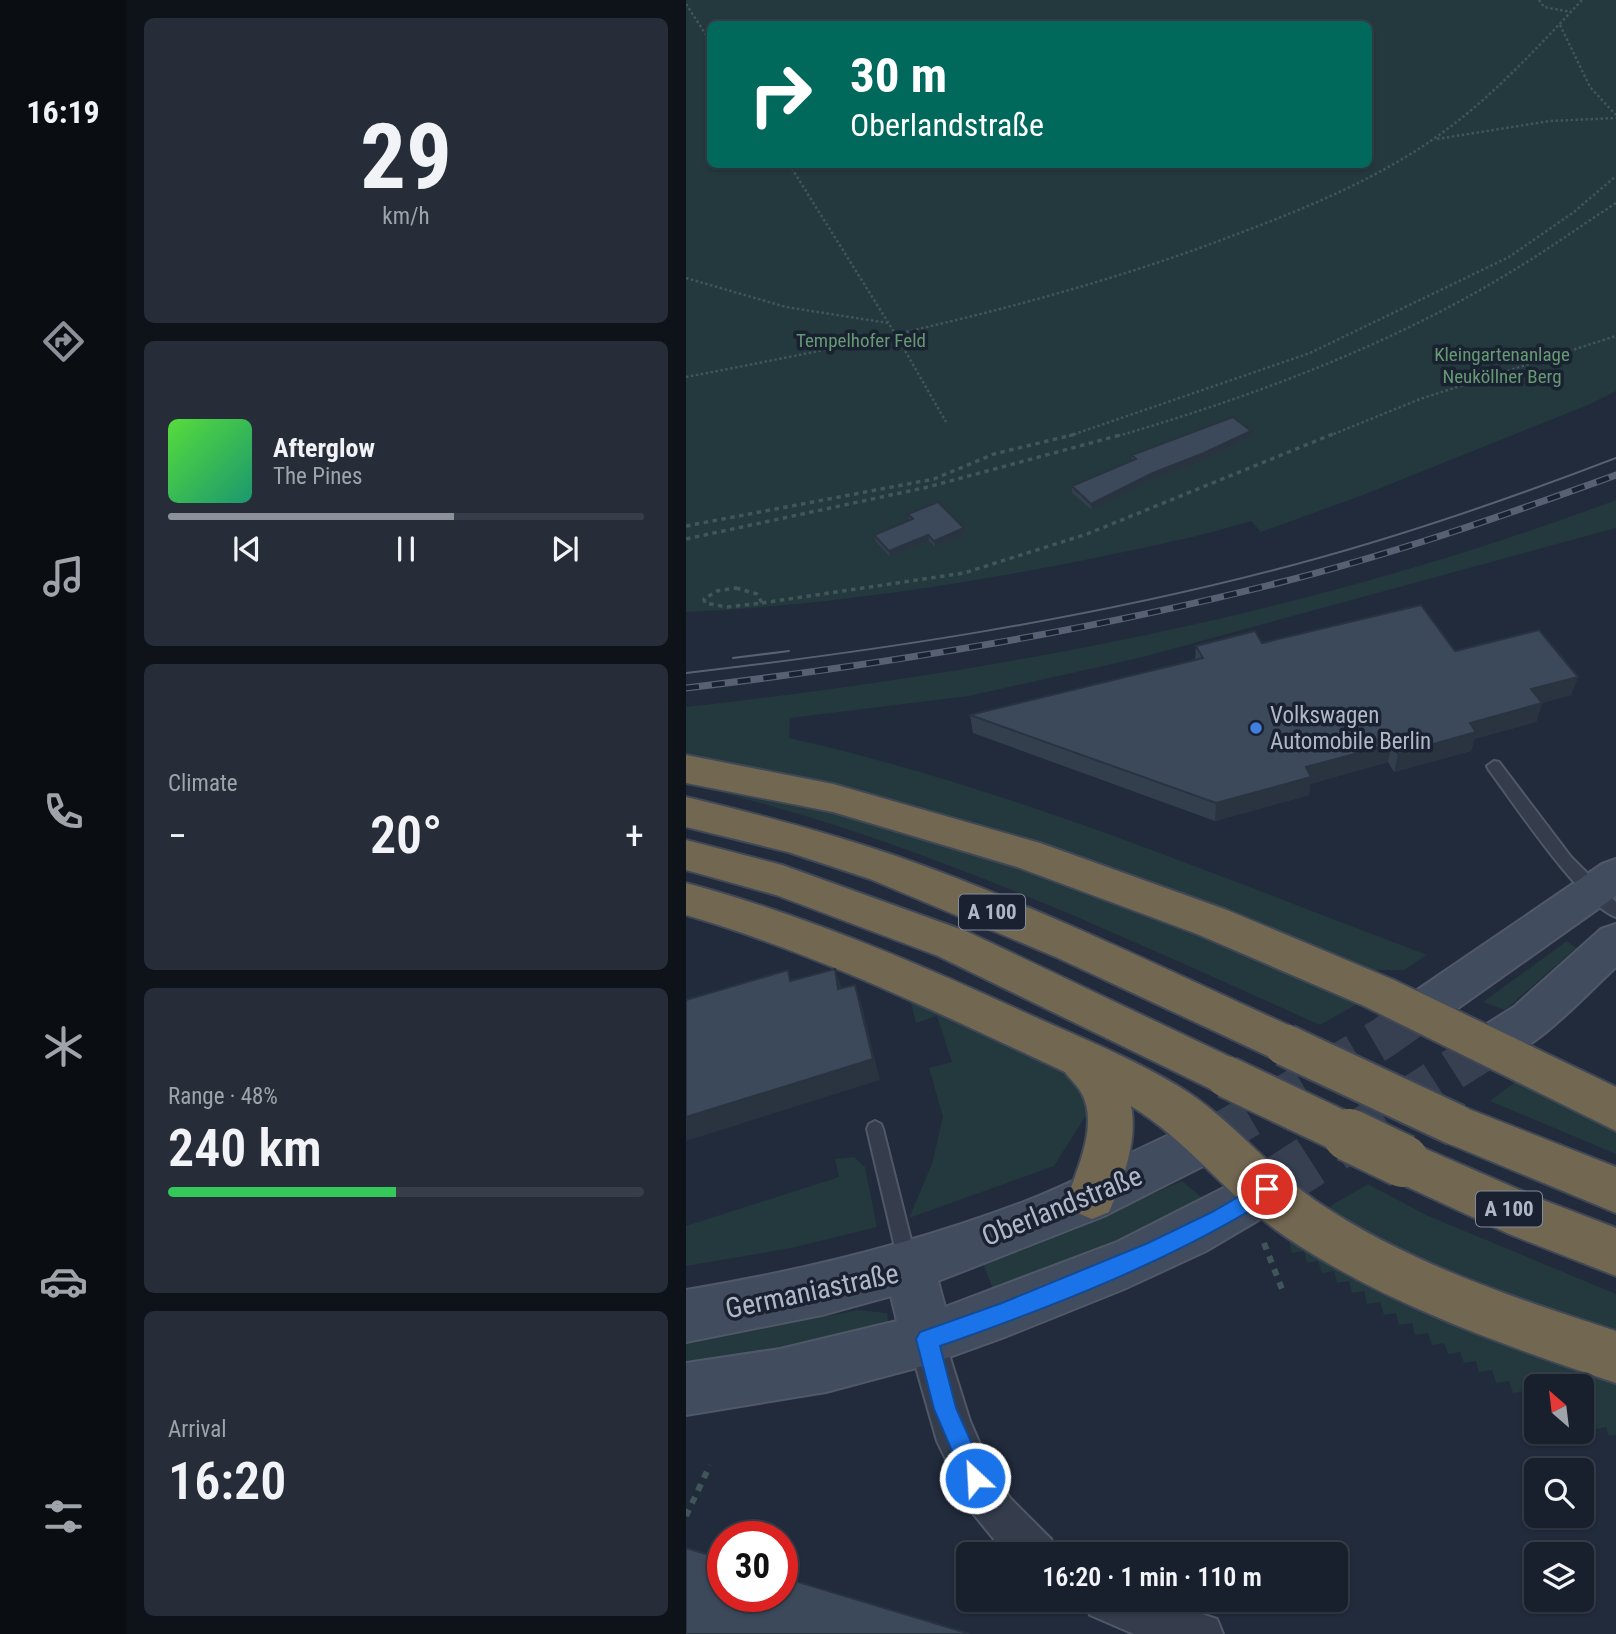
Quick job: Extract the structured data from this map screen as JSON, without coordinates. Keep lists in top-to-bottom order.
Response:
{
  "streets": {
    "highway": ["A 100"],
    "street": ["Oberlandstraße", "Germaniastraße"]
  },
  "crossings": [
    ["Oberlandstraße", "Germaniastraße"]
  ],
  "parks": ["Tempelhofer Feld", "Kleingartenanlage Neuköllner Berg"],
  "places": ["Volkswagen Automobile Berlin"],
  "north": "top left",
  "page": {
    "tabs": "16:19",
    "tile": [
      ["29", "km/h"],
      "Climate",
      ["Range · 48%", "240 km"],
      ["Arrival", "16:20"]
    ],
    "turn": ["30 m", "Oberlandstraße"],
    "song": ["Afterglow", "The Pines"],
    "heat": ["−", "20°", "+"],
    "limit": "30",
    "trip": "16:20 · 1 min · 110 m"
  }
}
